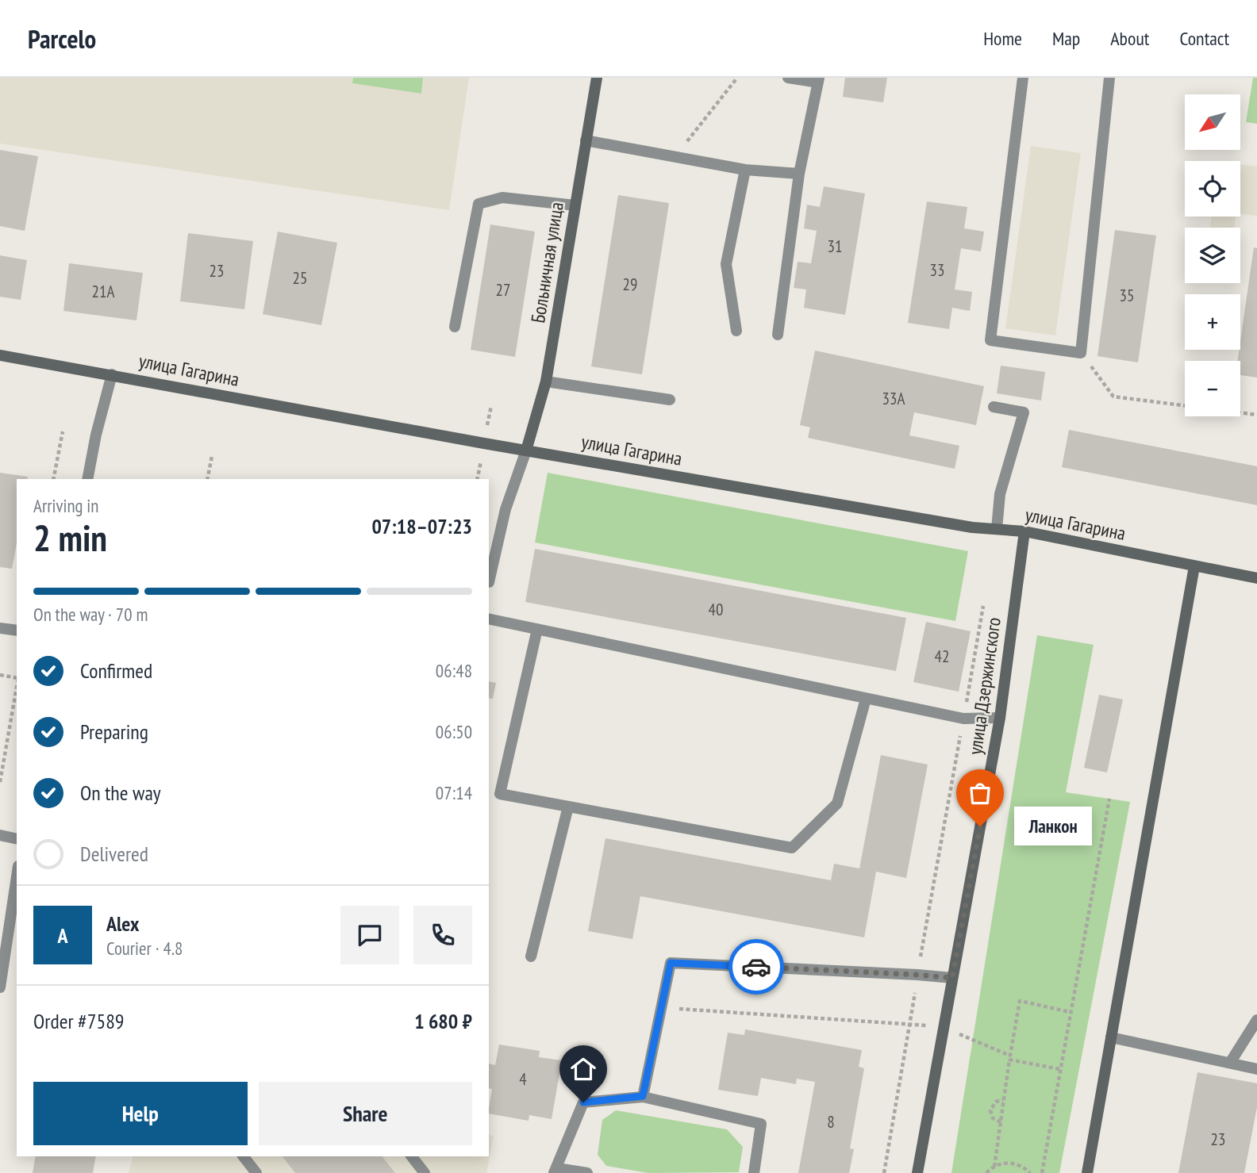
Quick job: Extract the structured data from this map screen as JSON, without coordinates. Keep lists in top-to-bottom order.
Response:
{
  "streets": {
    "street": ["Больничная улица", "улица Гагарина", "улица Дзержинского"]
  },
  "crossings": [
    ["Больничная улица", "улица Гагарина"],
    ["улица Гагарина", "улица Дзержинского"]
  ],
  "places": ["Ланкон"],
  "house_numbers": [
    "31",
    "33",
    "23",
    "25",
    "29",
    "27",
    "21А",
    "35",
    "33А",
    "40",
    "42",
    "4",
    "8",
    "23"
  ],
  "north": "bottom left",
  "page": {
    "header": "Parcelo",
    "nav": [
      "Home",
      "Map",
      "About",
      "Contact"
    ],
    "map_buttons": ["+", "−"],
    "heading": ["2 min", "Arriving in", "07:18–07:23"],
    "panel": [
      "Alex",
      "Courier · 4.8",
      "Order #7589",
      "1 680 ₽"
    ],
    "bar": "On the way · 70 m",
    "list": [
      ["Confirmed", "06:48"],
      ["Preparing", "06:50"],
      ["On the way", "07:14"],
      "Delivered"
    ],
    "bubble": "Ланкон",
    "round": "A",
    "buttons": ["Help", "Share"]
  }
}
